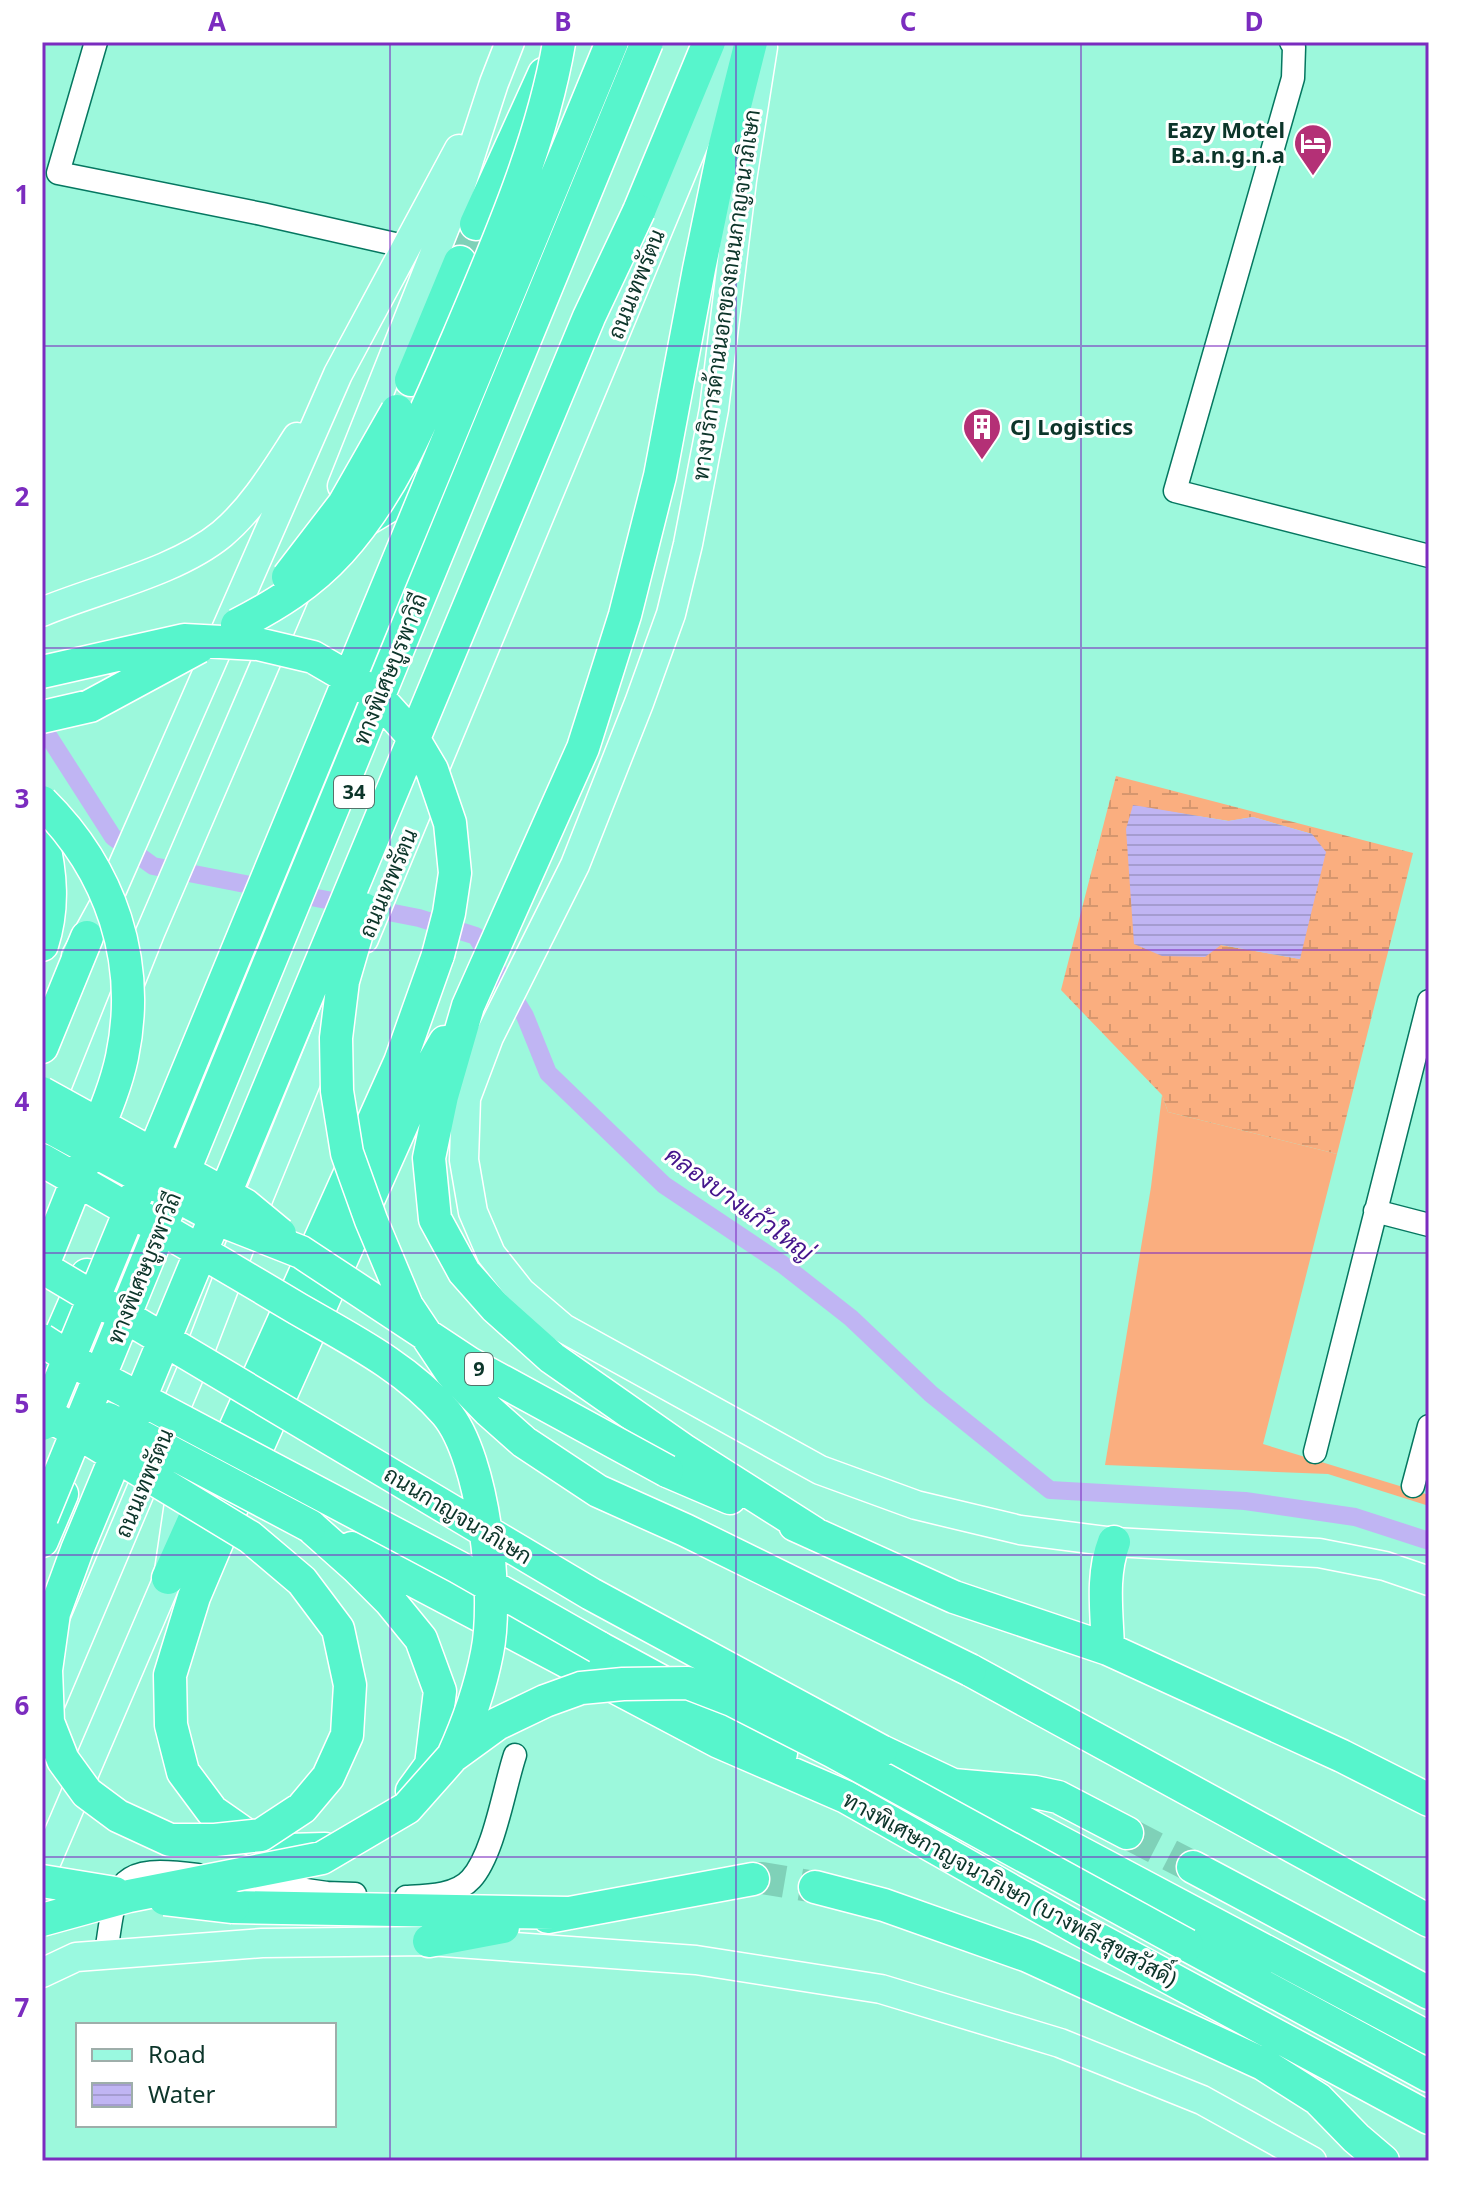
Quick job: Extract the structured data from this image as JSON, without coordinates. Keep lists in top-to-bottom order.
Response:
{
  "streets": {
    "highway": [
      "ทางพิเศษบูรพาวิถี",
      "34",
      "9",
      "ถนนกาญจนาภิเษก",
      "ทางพิเศษกาญจนาภิเษก (บางพลี-สุขสวัสดิ์)"
    ],
    "main road": ["ถนนเทพรัตน", "ทางบริการด้านนอกของถนนกาญจนาภิเษก"]
  },
  "water": ["คลองบางแก้วใหญ่"],
  "places": {
    "hotel": ["Eazy Motel B.a.n.g.n.a"],
    "building": ["CJ Logistics"]
  },
  "legend": ["Road", "Water"],
  "grid": {
    "columns": [
      "A",
      "B",
      "C",
      "D"
    ],
    "rows": [
      "1",
      "2",
      "3",
      "4",
      "5",
      "6",
      "7"
    ]
  }
}
